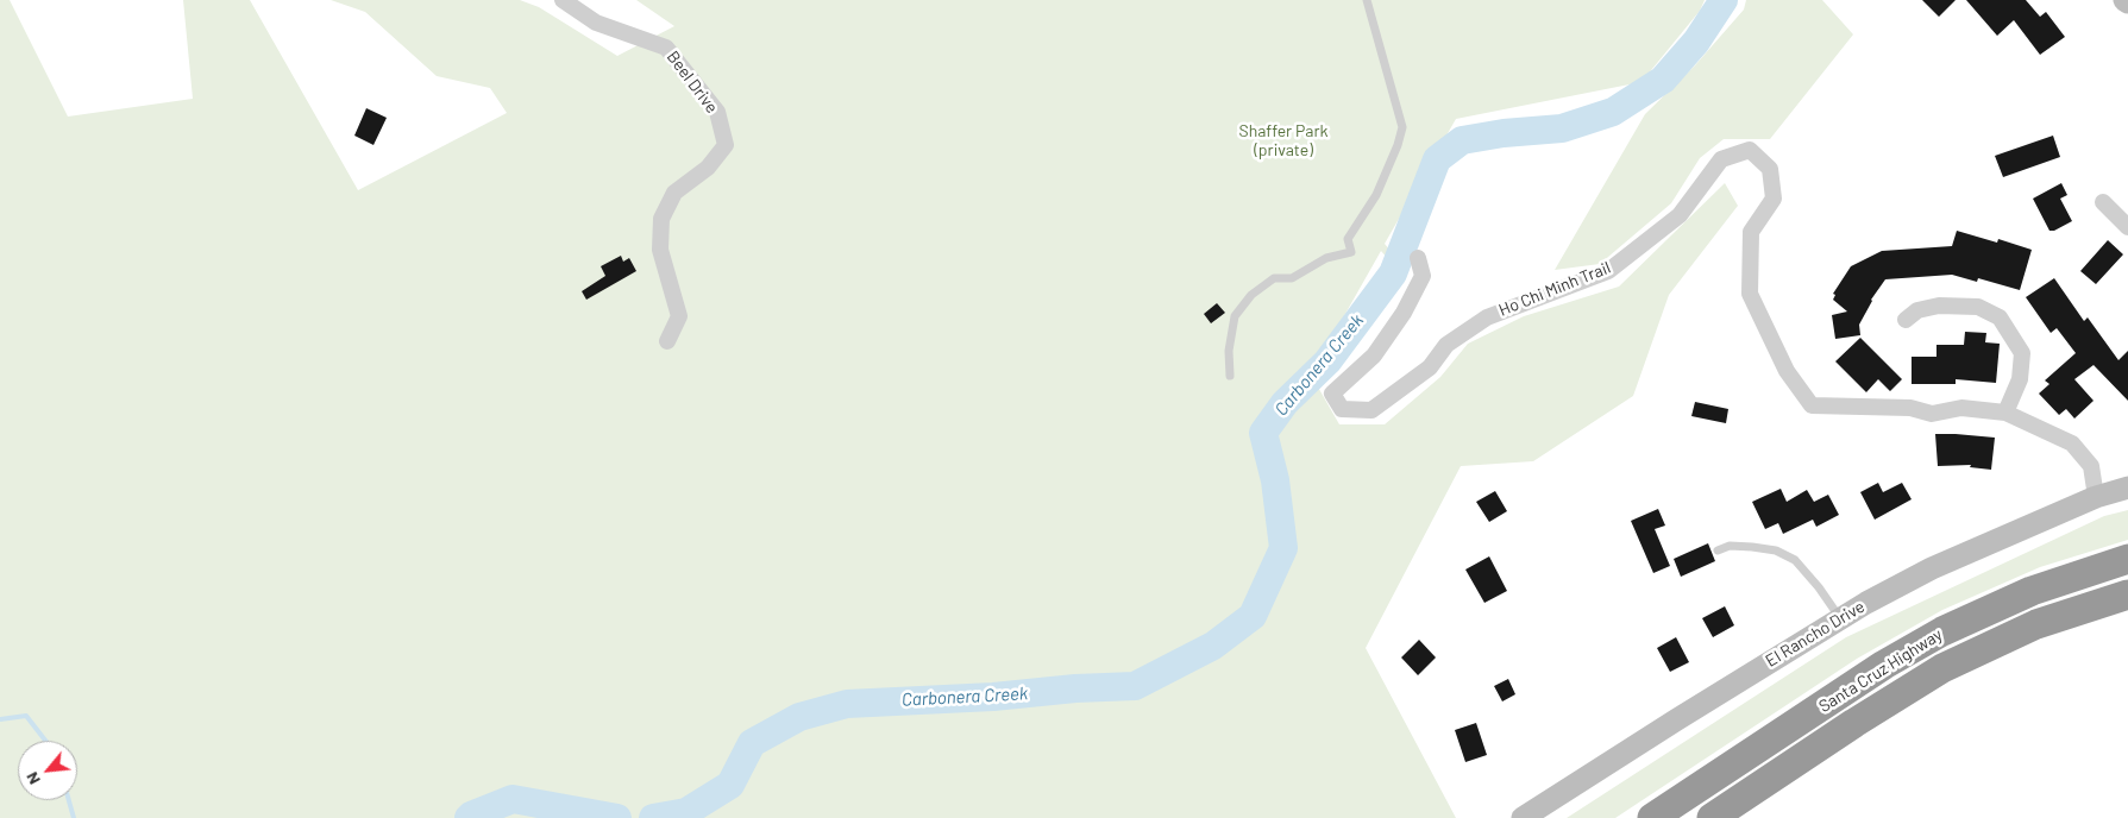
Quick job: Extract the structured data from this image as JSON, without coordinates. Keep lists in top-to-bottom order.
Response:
{
  "streets": {
    "highway": ["Santa Cruz Highway"],
    "street": ["Beel Drive", "Ho Chi Minh Trail", "El Rancho Drive"]
  },
  "water": ["Carbonera Creek"],
  "parks": ["Shaffer Park (private)"],
  "north": "bottom left"
}
